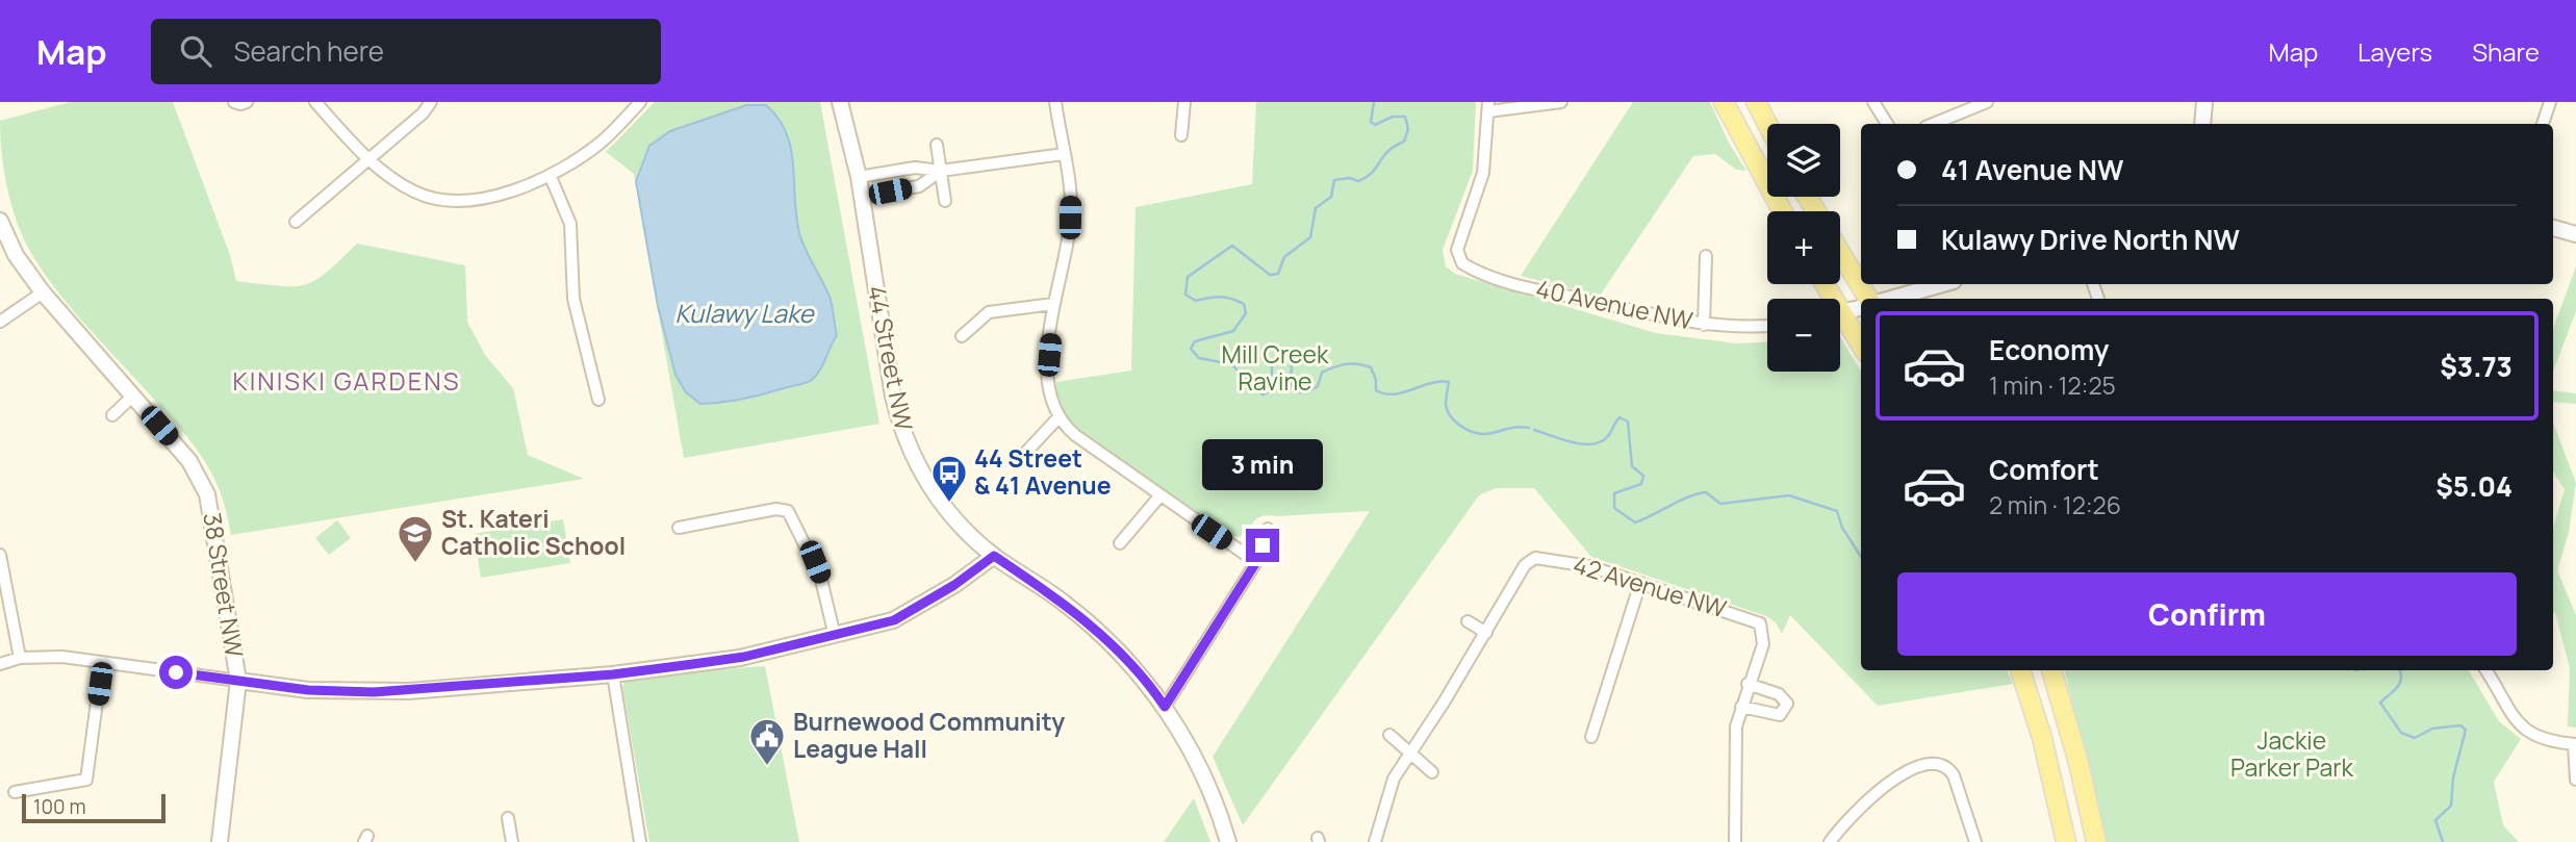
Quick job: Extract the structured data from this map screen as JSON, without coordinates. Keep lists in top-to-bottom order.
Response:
{
  "streets": {
    "street": [
      "40 Avenue NW",
      "44 Street NW",
      "38 Street NW",
      "42 Avenue NW"
    ]
  },
  "districts": ["KINISKI GARDENS"],
  "water": ["Kulawy Lake"],
  "parks": ["Mill Creek Ravine", "Jackie Parker Park"],
  "places": {
    "bus stop": ["44 Street & 41 Avenue"],
    "school or university": ["St. Kateri Catholic School"],
    "public building": ["Burnewood Community League Hall"]
  },
  "scale_bar": "100 m",
  "page": {
    "header": "Map",
    "search": "Search here",
    "nav": ["Map", "Layers", "Share"],
    "map_buttons": ["+", "−"],
    "banner": ["41 Avenue NW", "Kulawy Drive North NW"],
    "list": [
      {
        "name": "Economy",
        "note": "1 min · 12:25",
        "value": "$3.73"
      },
      {
        "name": "Comfort",
        "note": "2 min · 12:26",
        "value": "$5.04"
      }
    ],
    "bubble": "3 min",
    "buttons": "Confirm",
    "scale": "100 m"
  }
}
